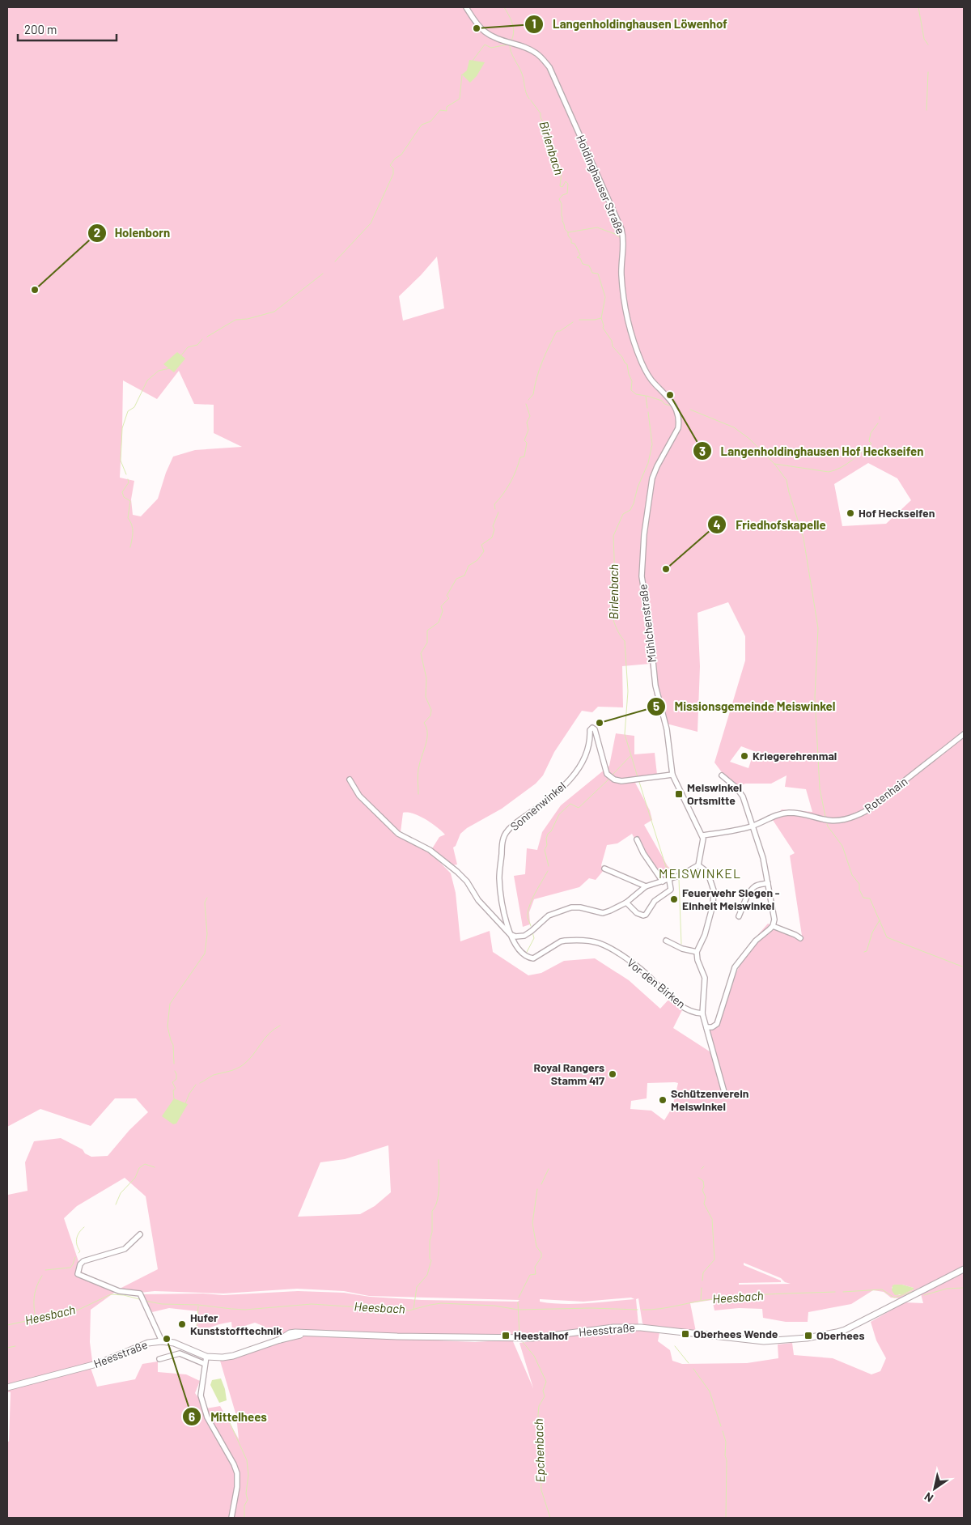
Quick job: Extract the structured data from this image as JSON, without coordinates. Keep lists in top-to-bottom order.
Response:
{
  "streets": {
    "main road": ["Heesstraße"],
    "street": [
      "Holdinghauser Straße",
      "Mühlchenstraße",
      "Rotenhain",
      "Sonnenwinkel",
      "Vor den Birken"
    ]
  },
  "crossings": [
    ["Holdinghauser Straße", "Mühlchenstraße"],
    ["Mühlchenstraße", "Rotenhain"],
    ["Mühlchenstraße", "Sonnenwinkel"],
    ["Sonnenwinkel", "Vor den Birken"]
  ],
  "districts": ["MEISWINKEL"],
  "water": ["Birlenbach", "Heesbach", "Epchenbach"],
  "places": {
    "other": [
      "Langenholdinghausen Löwenhof",
      "Holenborn",
      "Langenholdinghausen Hof Heckseifen",
      "Hof Heckseifen",
      "Friedhofskapelle",
      "Missionsgemeinde Meiswinkel",
      "Kriegerehrenmal",
      "Feuerwehr Siegen - Einheit Meiswinkel",
      "Royal Rangers Stamm 417",
      "Schützenverein Meiswinkel",
      "Hufer Kunststofftechnik",
      "Mittelhees"
    ],
    "transit": [
      "Meiswinkel Ortsmitte",
      "Oberhees Wende",
      "Heestalhof",
      "Oberhees"
    ]
  },
  "scale_bar": "200 m",
  "north": "bottom left"
}
